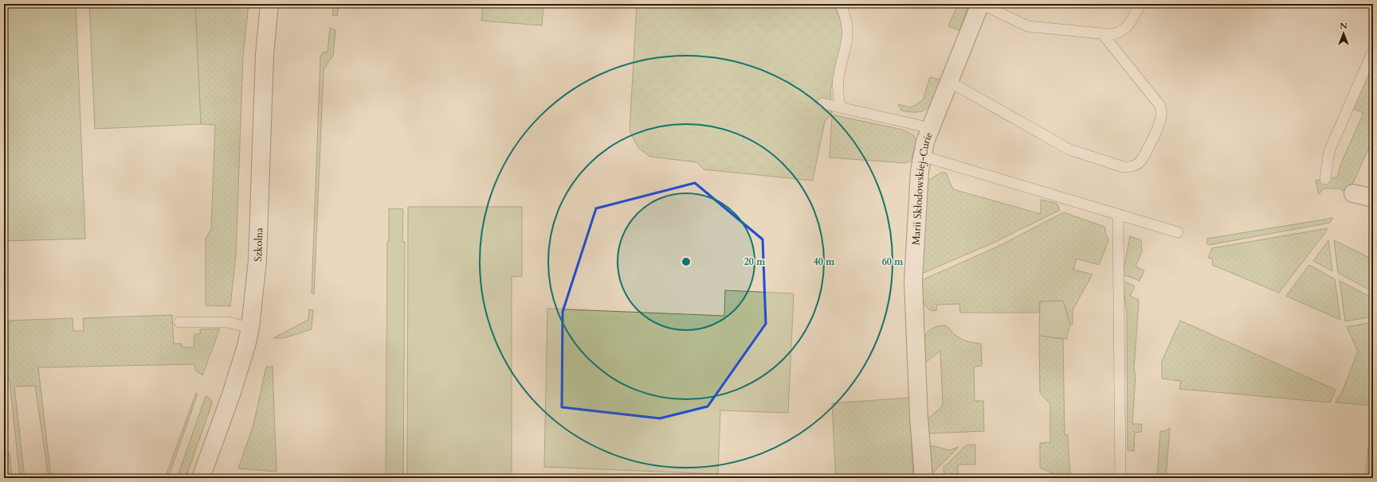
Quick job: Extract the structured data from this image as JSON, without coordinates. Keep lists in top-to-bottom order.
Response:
{
  "streets": {
    "street": ["Marii Skłodowskiej-Curie", "Szkolna"]
  },
  "north": "top",
  "rings": ["20 m", "40 m", "60 m"]
}
